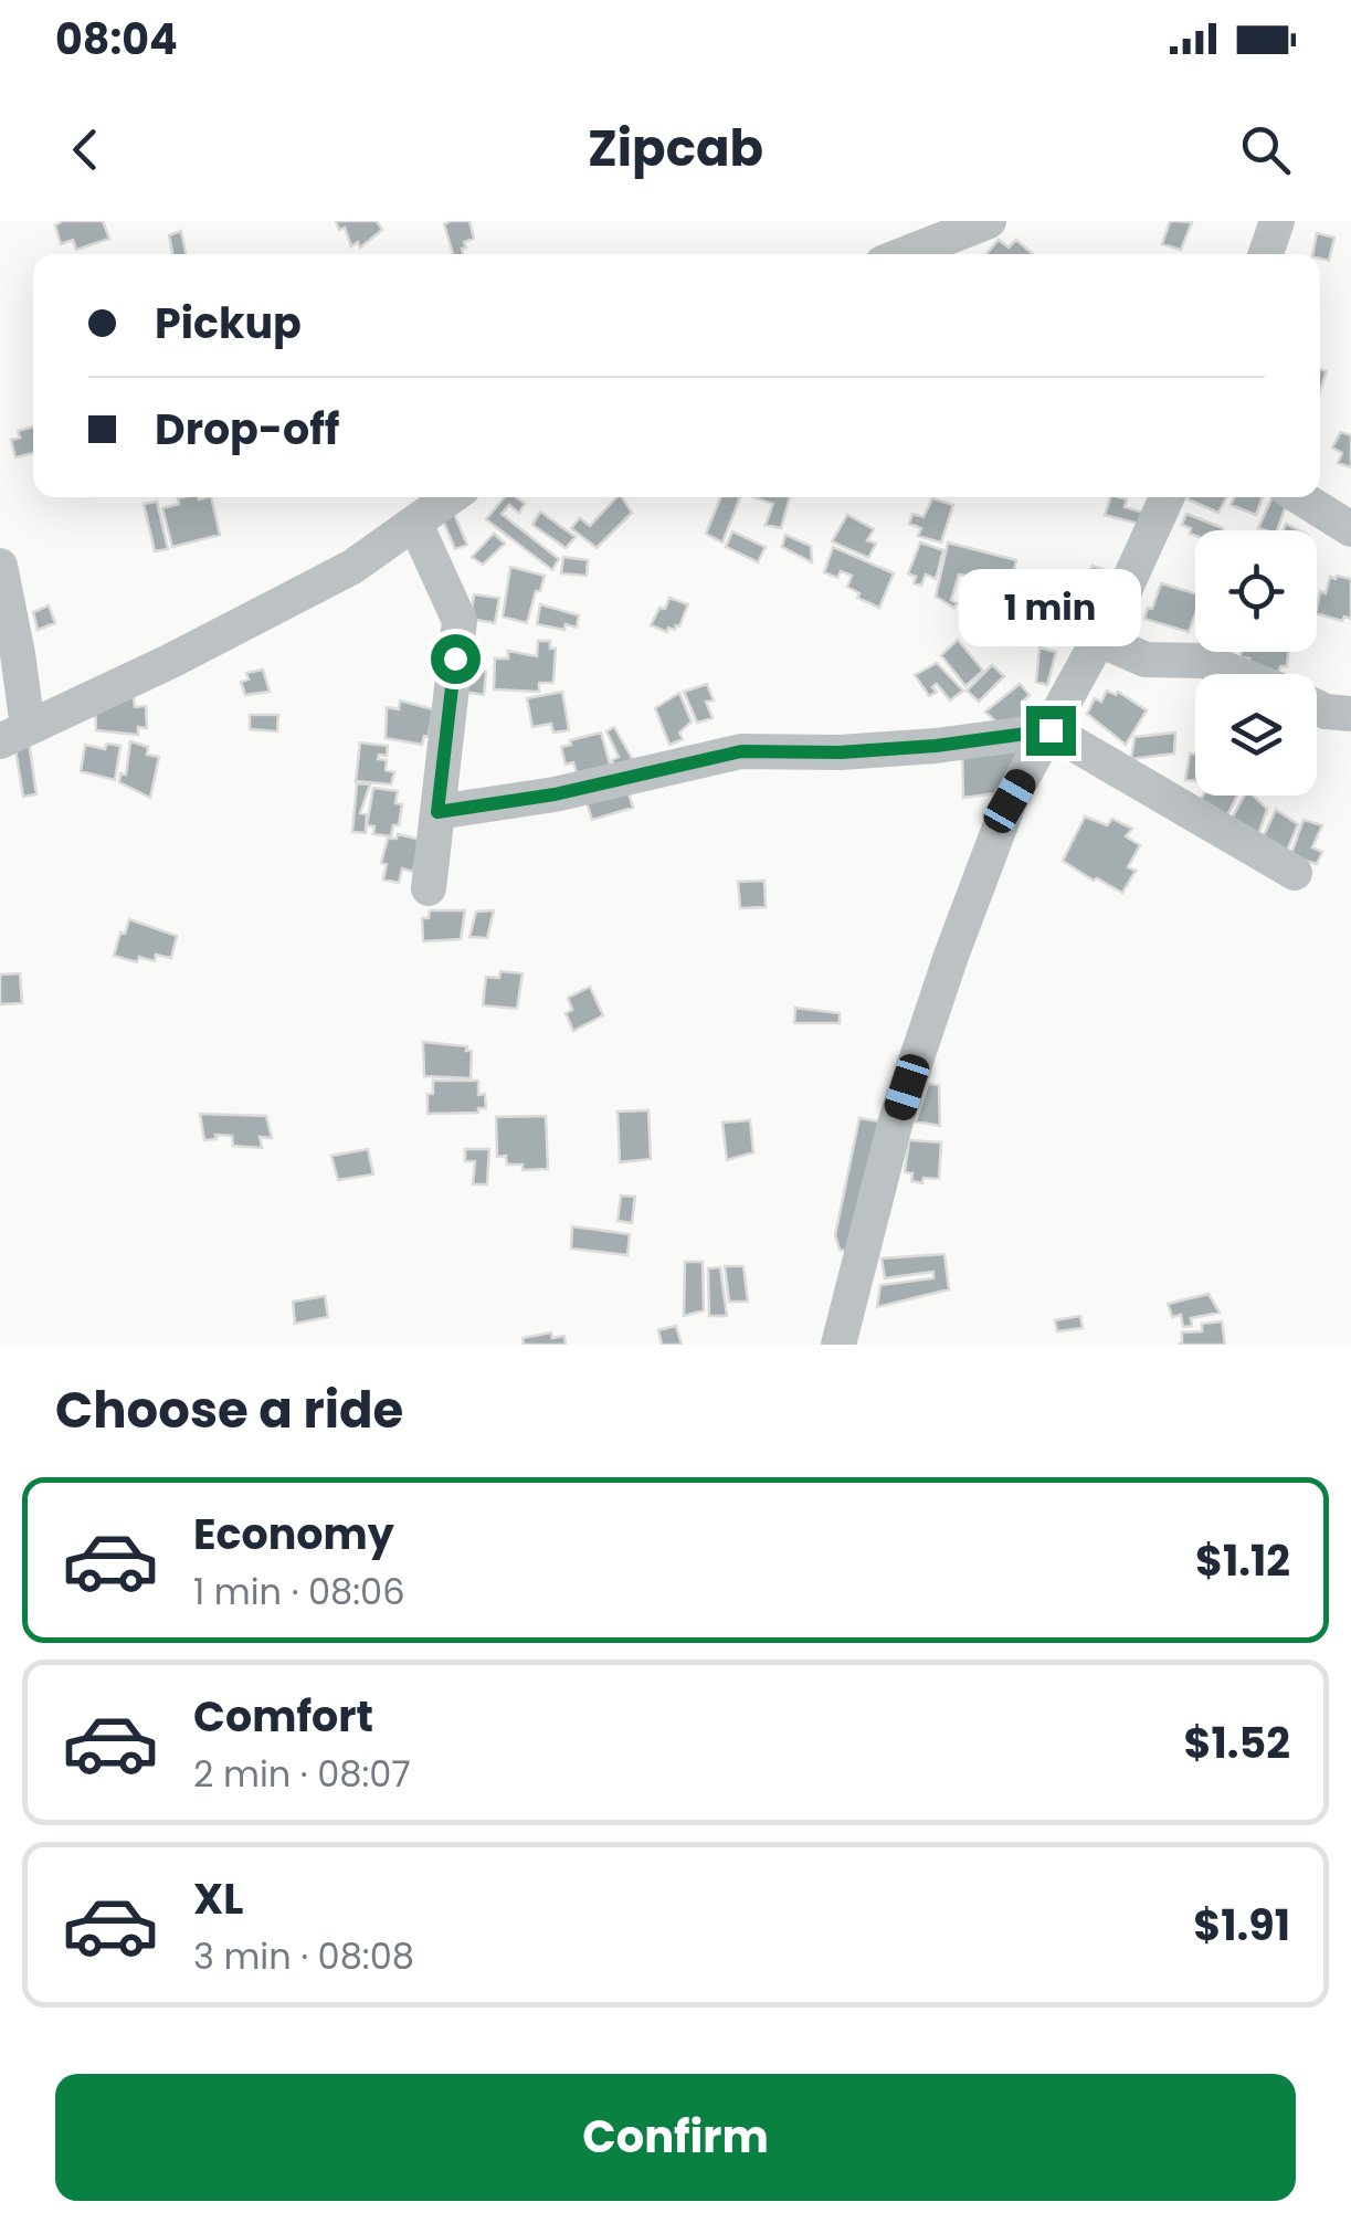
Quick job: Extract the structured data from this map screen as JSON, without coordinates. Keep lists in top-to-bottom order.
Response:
{
  "page": {
    "status": "08:04",
    "header": "Zipcab",
    "banner": ["Pickup", "Drop-off"],
    "bubble": "1 min",
    "heading": "Choose a ride",
    "list": [
      {
        "name": "Economy",
        "note": "1 min · 08:06",
        "value": "$1.12"
      },
      {
        "name": "Comfort",
        "note": "2 min · 08:07",
        "value": "$1.52"
      },
      {
        "name": "XL",
        "note": "3 min · 08:08",
        "value": "$1.91"
      }
    ],
    "buttons": "Confirm"
  }
}
